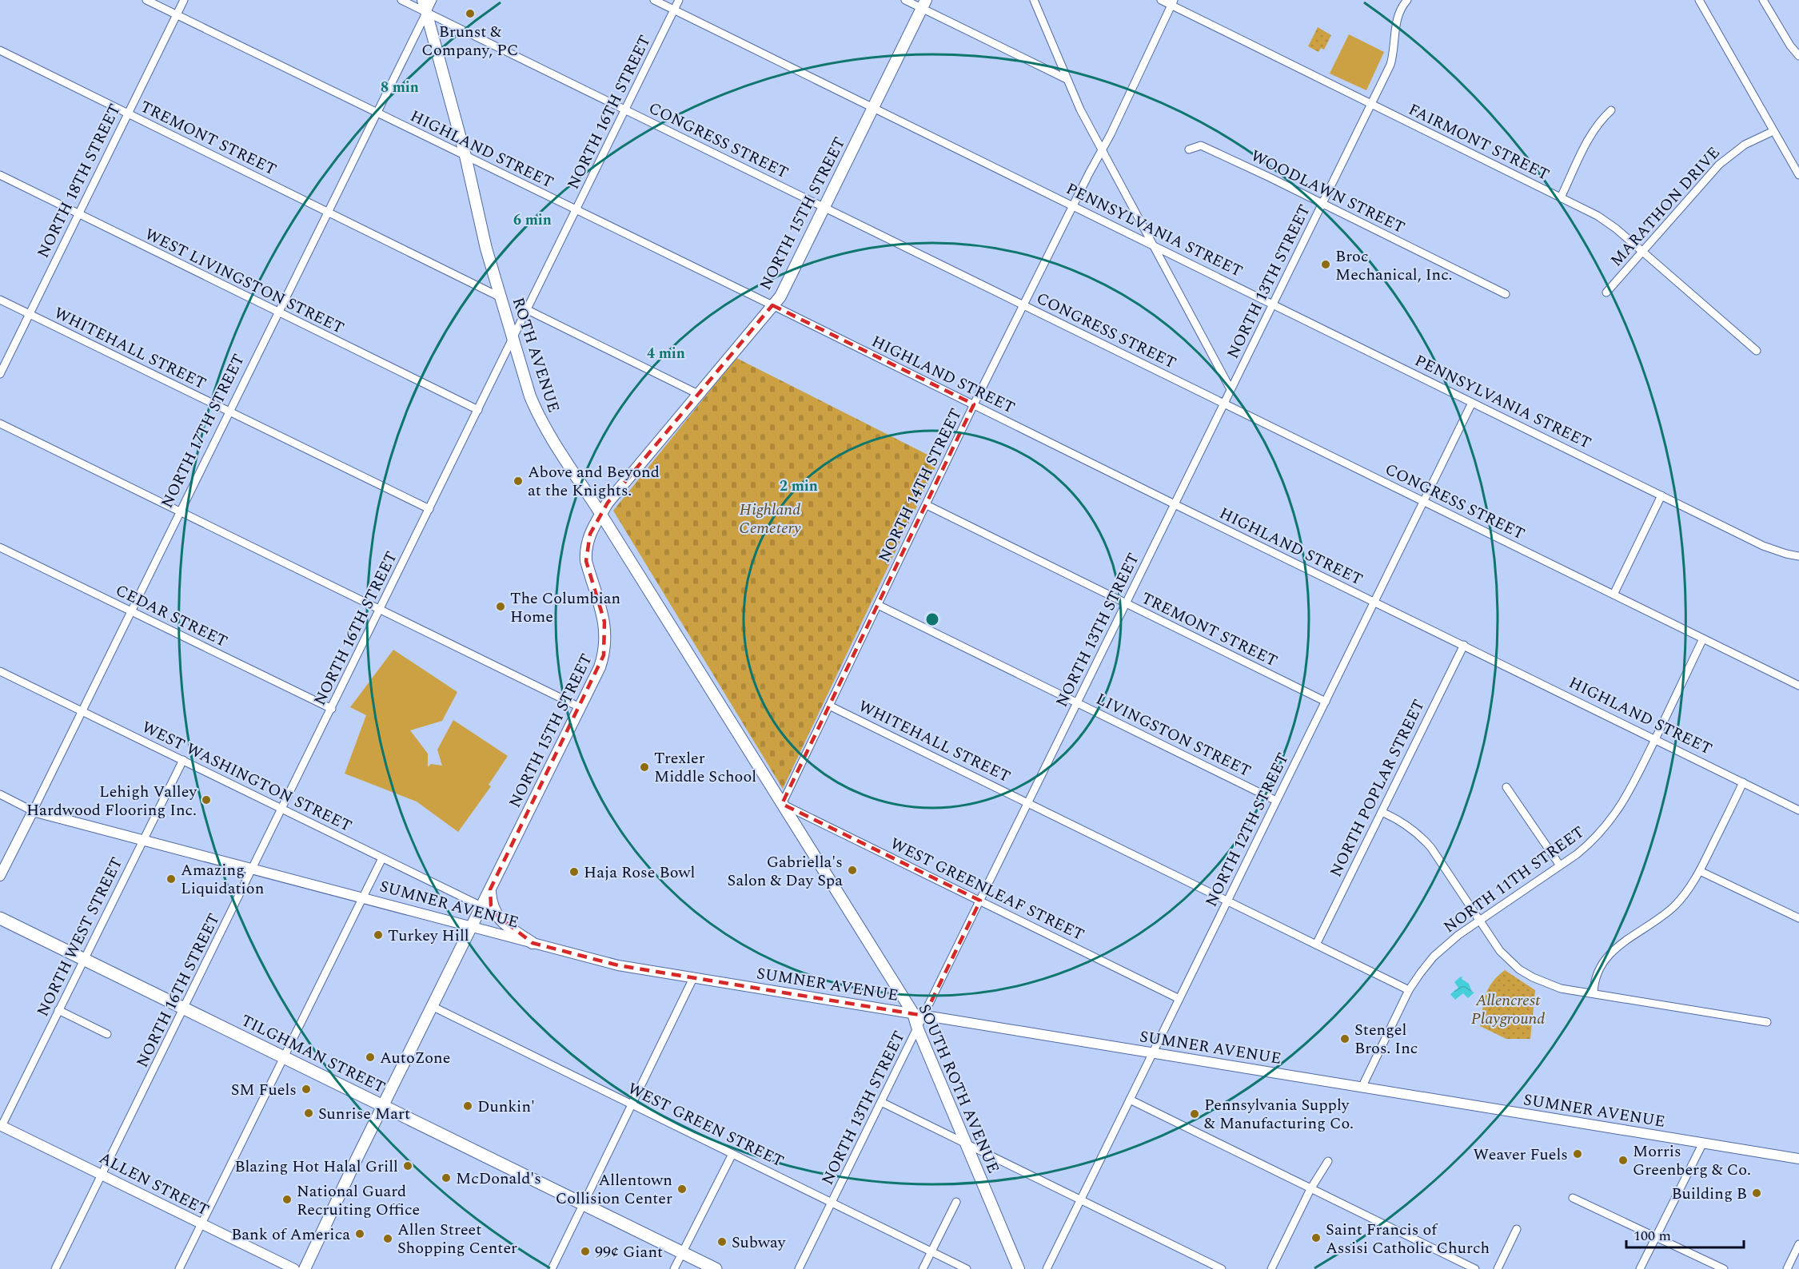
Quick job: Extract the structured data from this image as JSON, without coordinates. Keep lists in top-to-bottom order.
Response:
{
  "streets": {
    "main road": [
      "NORTH 15TH STREET",
      "ROTH AVENUE",
      "TILGHMAN STREET",
      "SOUTH ROTH AVENUE"
    ],
    "street": [
      "NORTH 16TH STREET",
      "TREMONT STREET",
      "CONGRESS STREET",
      "FAIRMONT STREET",
      "HIGHLAND STREET",
      "NORTH 18TH STREET",
      "WOODLAWN STREET",
      "MARATHON DRIVE",
      "PENNSYLVANIA STREET",
      "WEST LIVINGSTON STREET",
      "NORTH 13TH STREET",
      "WHITEHALL STREET",
      "NORTH 17TH STREET",
      "NORTH 14TH STREET",
      "CEDAR STREET",
      "LIVINGSTON STREET",
      "WEST WASHINGTON STREET",
      "NORTH POPLAR STREET",
      "NORTH 12TH STREET",
      "NORTH 11TH STREET",
      "WEST GREENLEAF STREET",
      "SUMNER AVENUE",
      "NORTH WEST STREET",
      "WEST GREEN STREET",
      "ALLEN STREET"
    ]
  },
  "crossings": [
    ["NORTH 16TH STREET", "CONGRESS STREET"],
    ["NORTH 16TH STREET", "HIGHLAND STREET"],
    ["NORTH 16TH STREET", "PENNSYLVANIA STREET"],
    ["NORTH 16TH STREET", "WEST LIVINGSTON STREET"],
    ["NORTH 16TH STREET", "WHITEHALL STREET"],
    ["NORTH 16TH STREET", "ROTH AVENUE"],
    ["NORTH 16TH STREET", "CEDAR STREET"],
    ["NORTH 16TH STREET", "WEST WASHINGTON STREET"],
    ["NORTH 16TH STREET", "SUMNER AVENUE"],
    ["NORTH 16TH STREET", "TILGHMAN STREET"],
    ["NORTH 16TH STREET", "ALLEN STREET"],
    ["TREMONT STREET", "NORTH 18TH STREET"],
    ["TREMONT STREET", "NORTH 13TH STREET"],
    ["TREMONT STREET", "ROTH AVENUE"],
    ["TREMONT STREET", "NORTH 17TH STREET"],
    ["TREMONT STREET", "NORTH 14TH STREET"],
    ["TREMONT STREET", "NORTH 12TH STREET"],
    ["CONGRESS STREET", "NORTH 15TH STREET"],
    ["CONGRESS STREET", "NORTH 13TH STREET"],
    ["CONGRESS STREET", "ROTH AVENUE"],
    ["CONGRESS STREET", "NORTH 17TH STREET"],
    ["CONGRESS STREET", "NORTH 14TH STREET"],
    ["CONGRESS STREET", "NORTH 12TH STREET"],
    ["CONGRESS STREET", "NORTH 11TH STREET"],
    ["FAIRMONT STREET", "MARATHON DRIVE"],
    ["FAIRMONT STREET", "NORTH 13TH STREET"],
    ["FAIRMONT STREET", "NORTH 14TH STREET"],
    ["HIGHLAND STREET", "NORTH 18TH STREET"],
    ["HIGHLAND STREET", "NORTH 15TH STREET"],
    ["HIGHLAND STREET", "NORTH 13TH STREET"],
    ["HIGHLAND STREET", "ROTH AVENUE"],
    ["HIGHLAND STREET", "NORTH 17TH STREET"],
    ["HIGHLAND STREET", "NORTH 14TH STREET"],
    ["HIGHLAND STREET", "NORTH POPLAR STREET"],
    ["HIGHLAND STREET", "NORTH 12TH STREET"],
    ["HIGHLAND STREET", "NORTH 11TH STREET"],
    ["NORTH 18TH STREET", "WEST LIVINGSTON STREET"],
    ["NORTH 18TH STREET", "WHITEHALL STREET"],
    ["WOODLAWN STREET", "NORTH 13TH STREET"],
    ["NORTH 15TH STREET", "PENNSYLVANIA STREET"],
    ["NORTH 15TH STREET", "ROTH AVENUE"],
    ["NORTH 15TH STREET", "WEST WASHINGTON STREET"],
    ["NORTH 15TH STREET", "SUMNER AVENUE"],
    ["NORTH 15TH STREET", "TILGHMAN STREET"],
    ["NORTH 15TH STREET", "WEST GREEN STREET"],
    ["PENNSYLVANIA STREET", "NORTH 13TH STREET"],
    ["PENNSYLVANIA STREET", "NORTH 14TH STREET"],
    ["PENNSYLVANIA STREET", "NORTH 12TH STREET"],
    ["WEST LIVINGSTON STREET", "NORTH 17TH STREET"],
    ["NORTH 13TH STREET", "WHITEHALL STREET"],
    ["NORTH 13TH STREET", "LIVINGSTON STREET"],
    ["NORTH 13TH STREET", "WEST GREENLEAF STREET"],
    ["NORTH 13TH STREET", "SUMNER AVENUE"],
    ["NORTH 13TH STREET", "SOUTH ROTH AVENUE"],
    ["NORTH 13TH STREET", "WEST GREEN STREET"],
    ["WHITEHALL STREET", "NORTH 17TH STREET"],
    ["WHITEHALL STREET", "NORTH 14TH STREET"],
    ["WHITEHALL STREET", "NORTH POPLAR STREET"],
    ["WHITEHALL STREET", "NORTH 12TH STREET"],
    ["WHITEHALL STREET", "NORTH 11TH STREET"],
    ["ROTH AVENUE", "NORTH 17TH STREET"],
    ["ROTH AVENUE", "NORTH 14TH STREET"],
    ["ROTH AVENUE", "WEST GREENLEAF STREET"],
    ["ROTH AVENUE", "SOUTH ROTH AVENUE"],
    ["NORTH 17TH STREET", "CEDAR STREET"],
    ["NORTH 17TH STREET", "WEST WASHINGTON STREET"],
    ["NORTH 17TH STREET", "SUMNER AVENUE"],
    ["NORTH 14TH STREET", "LIVINGSTON STREET"],
    ["NORTH 14TH STREET", "WEST GREENLEAF STREET"],
    ["NORTH 14TH STREET", "SOUTH ROTH AVENUE"],
    ["LIVINGSTON STREET", "NORTH 12TH STREET"],
    ["WEST WASHINGTON STREET", "NORTH WEST STREET"],
    ["NORTH 12TH STREET", "WEST GREENLEAF STREET"],
    ["NORTH 12TH STREET", "SUMNER AVENUE"],
    ["NORTH 11TH STREET", "SUMNER AVENUE"],
    ["WEST GREENLEAF STREET", "SOUTH ROTH AVENUE"],
    ["SUMNER AVENUE", "NORTH WEST STREET"],
    ["SUMNER AVENUE", "SOUTH ROTH AVENUE"],
    ["NORTH WEST STREET", "TILGHMAN STREET"],
    ["NORTH WEST STREET", "ALLEN STREET"]
  ],
  "parks": ["Highland Cemetery", "Allencrest Playground"],
  "places": [
    "Brunst & Company, PC",
    "Broc Mechanical, Inc.",
    "Above and Beyond at the Knights.",
    "The Columbian Home",
    "Trexler Middle School",
    "Lehigh Valley Hardwood Flooring Inc.",
    "Gabriella's Salon & Day Spa",
    "Haja Rose Bowl",
    "Amazing Liquidation",
    "Turkey Hill",
    "Stengel Bros. Inc",
    "AutoZone",
    "SM Fuels",
    "Dunkin'",
    "Sunrise Mart",
    "Pennsylvania Supply & Manufacturing Co.",
    "Weaver Fuels",
    "Morris Greenberg & Co.",
    "Blazing Hot Halal Grill",
    "McDonald's",
    "Allentown Collision Center",
    "Building B",
    "National Guard Recruiting Office",
    "Bank of America",
    "Saint Francis of Assisi Catholic Church",
    "Allen Street Shopping Center",
    "Subway",
    "99¢ Giant"
  ],
  "scale_bar": "100 m",
  "rings": [
    "8 min",
    "6 min",
    "4 min",
    "2 min"
  ]
}
